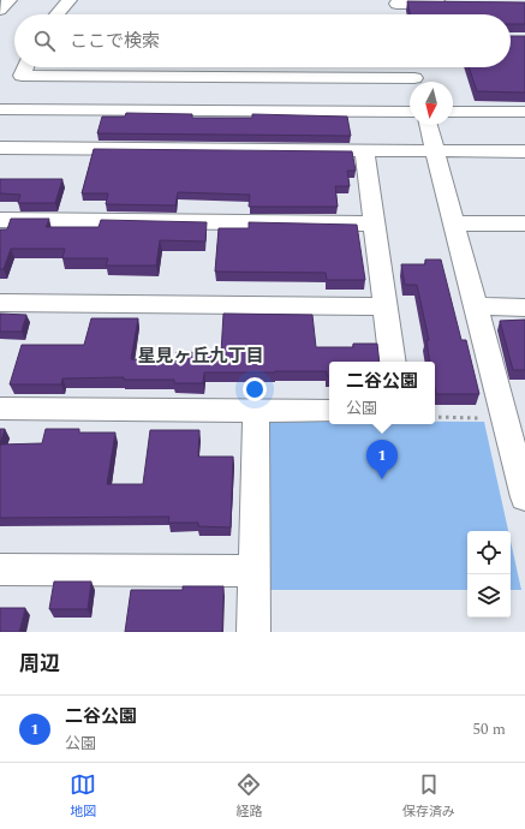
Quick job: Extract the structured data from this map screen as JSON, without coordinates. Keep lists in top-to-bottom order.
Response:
{
  "districts": ["星見ヶ丘九丁目"],
  "north": "bottom",
  "page": {
    "search": "ここで検索",
    "popup": ["二谷公園", "公園"],
    "pins": "1",
    "heading": "周辺",
    "list": [
      {
        "mark": "1",
        "name": "二谷公園",
        "note": "公園",
        "value": "50 m"
      }
    ],
    "nav": ["地図", "経路", "保存済み"]
  }
}
